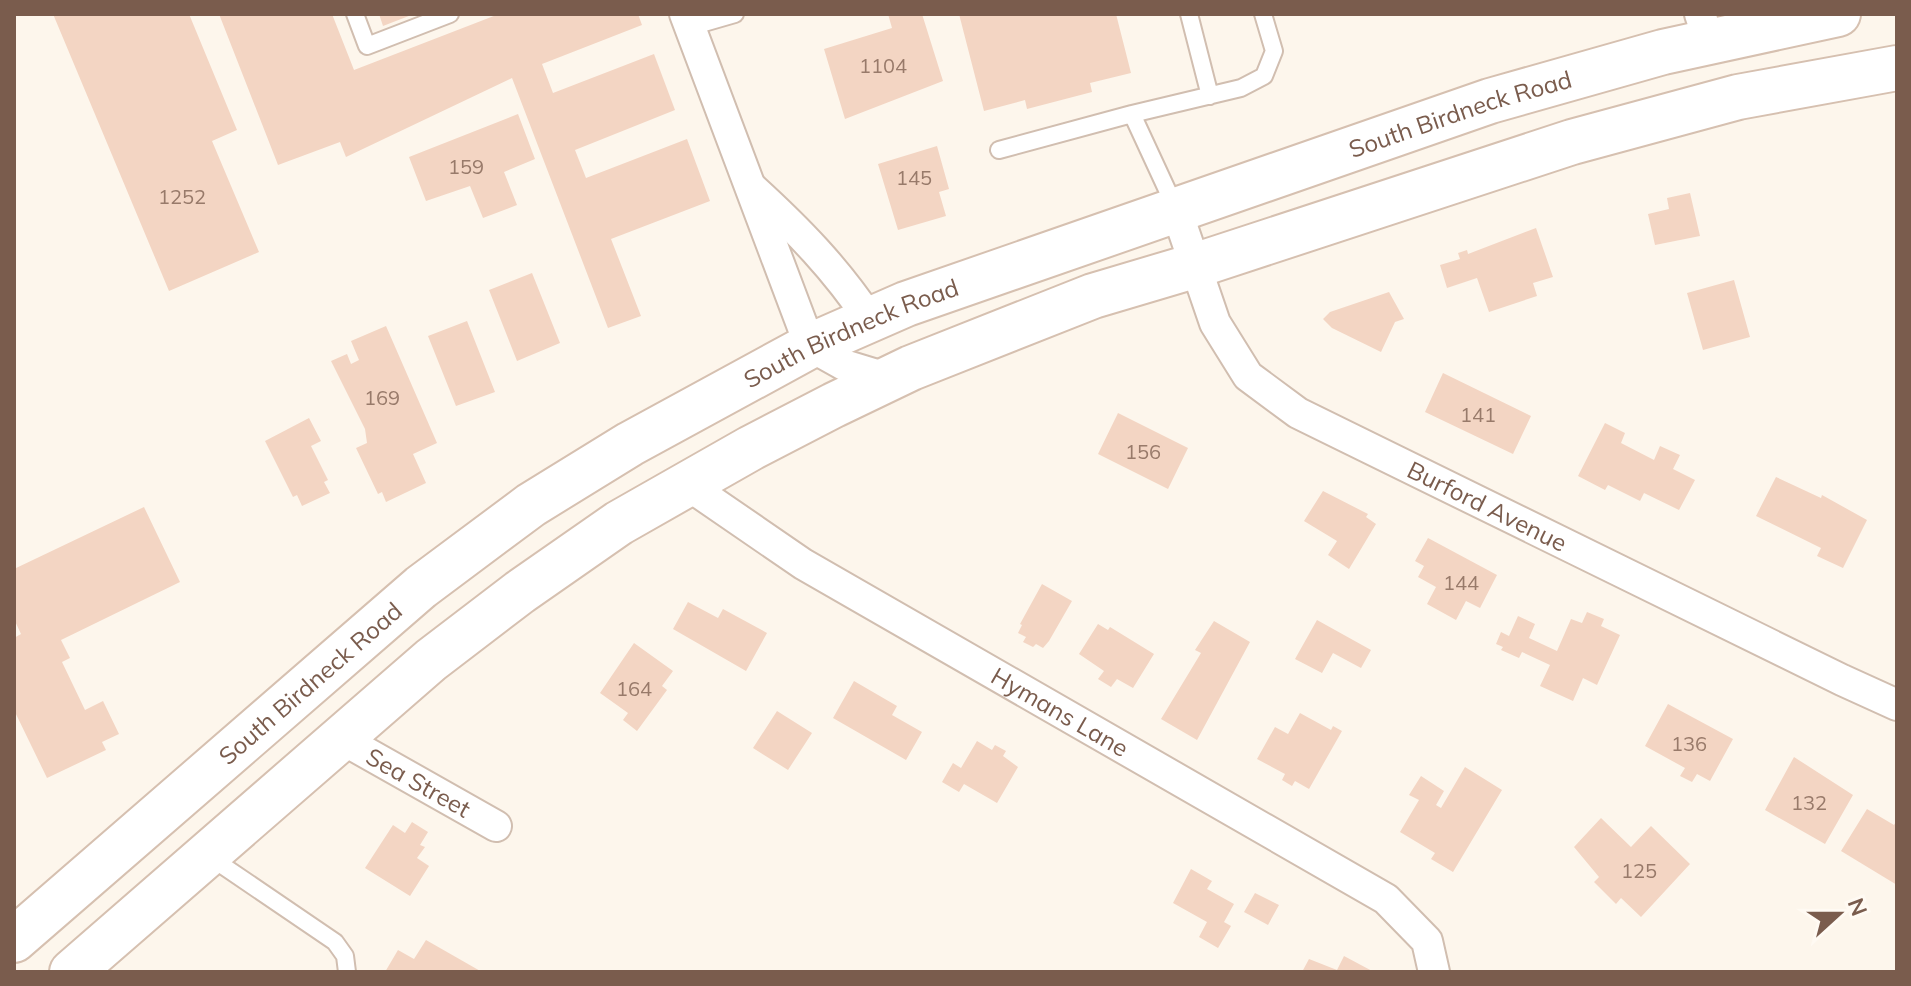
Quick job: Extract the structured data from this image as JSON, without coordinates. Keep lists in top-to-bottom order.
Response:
{
  "streets": {
    "main road": ["South Birdneck Road"],
    "street": ["Burford Avenue", "Hymans Lane", "Sea Street"]
  },
  "crossings": [
    ["South Birdneck Road", "Burford Avenue"]
  ],
  "house_numbers": [
    "1104",
    "159",
    "145",
    "1252",
    "169",
    "141",
    "156",
    "144",
    "164",
    "136",
    "132",
    "125"
  ],
  "north": "right"
}
